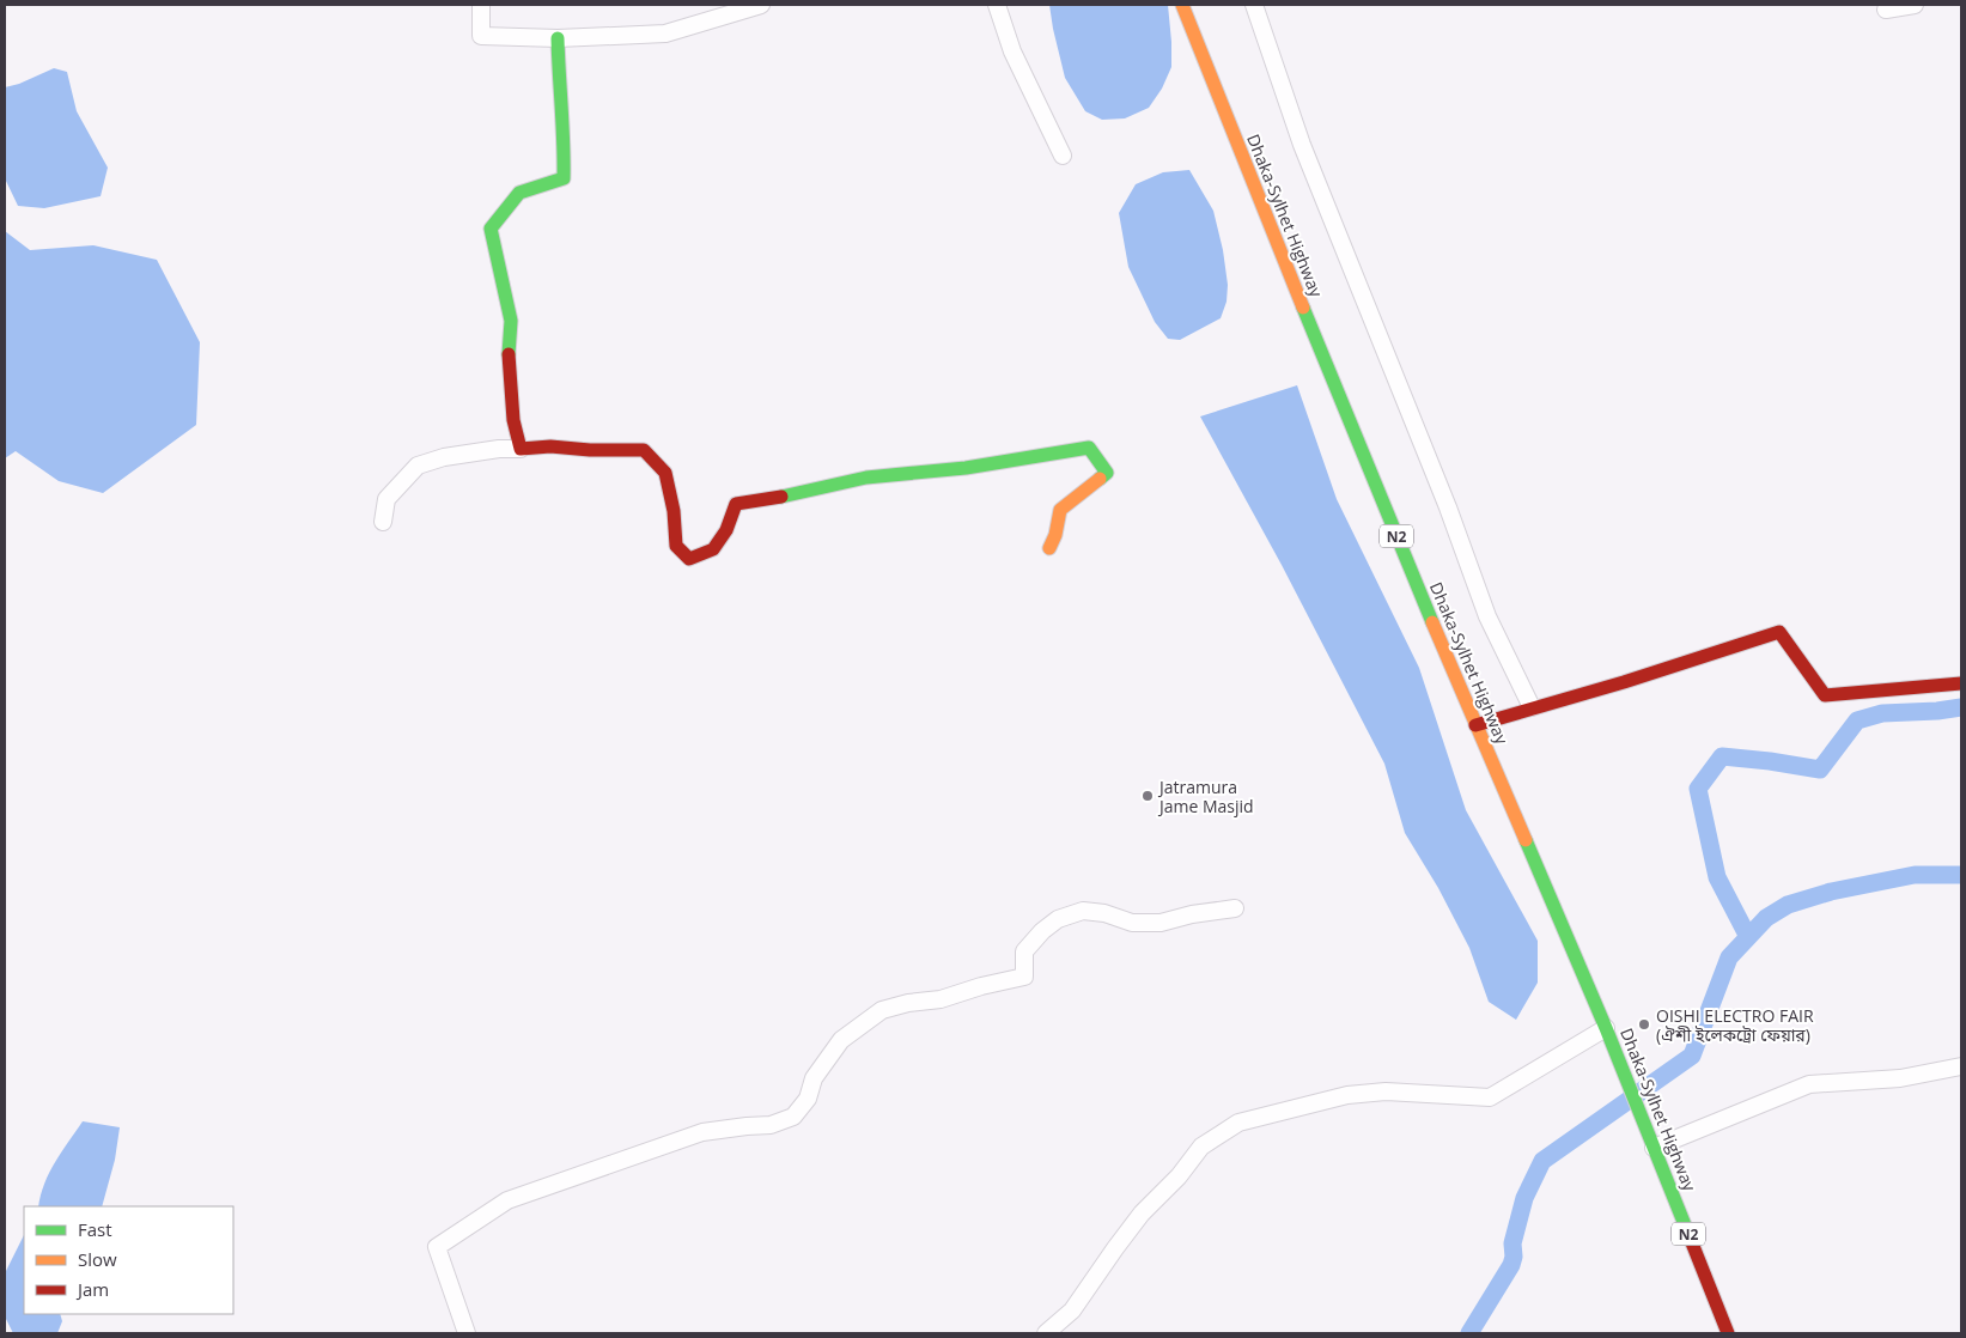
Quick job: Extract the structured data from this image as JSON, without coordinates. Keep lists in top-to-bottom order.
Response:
{
  "streets": {
    "main road": ["Dhaka-Sylhet Highway", "N2"]
  },
  "places": ["Jatramura Jame Masjid", "OISHI ELECTRO FAIR (ঐশী ইলেকট্রো ফেয়ার)"],
  "legend": ["Fast", "Slow", "Jam"]
}
